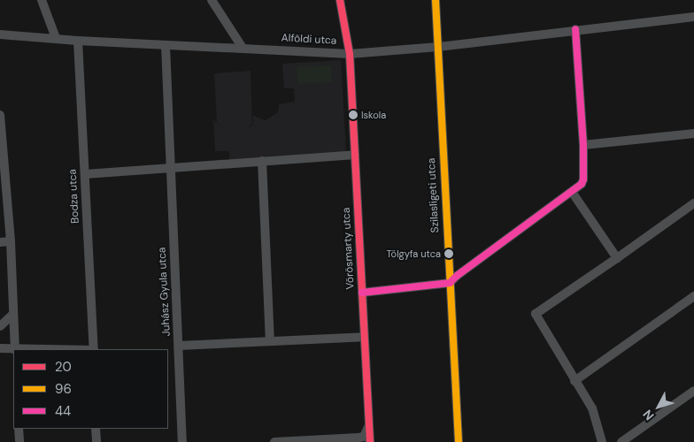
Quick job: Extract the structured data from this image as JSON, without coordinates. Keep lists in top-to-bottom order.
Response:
{
  "streets": {
    "street": [
      "Alföldi utca",
      "Szilasligeti utca",
      "Bodza utca",
      "Vörösmarty utca",
      "Juhász Gyula utca"
    ]
  },
  "crossings": [
    ["Alföldi utca", "Szilasligeti utca"],
    ["Alföldi utca", "Bodza utca"],
    ["Alföldi utca", "Vörösmarty utca"],
    ["Alföldi utca", "Juhász Gyula utca"]
  ],
  "places": ["Iskola", "Tölgyfa utca"],
  "lines": ["transit line 20", "transit line 96", "transit line 44"],
  "legend": ["20", "96", "44"],
  "north": "bottom left"
}
